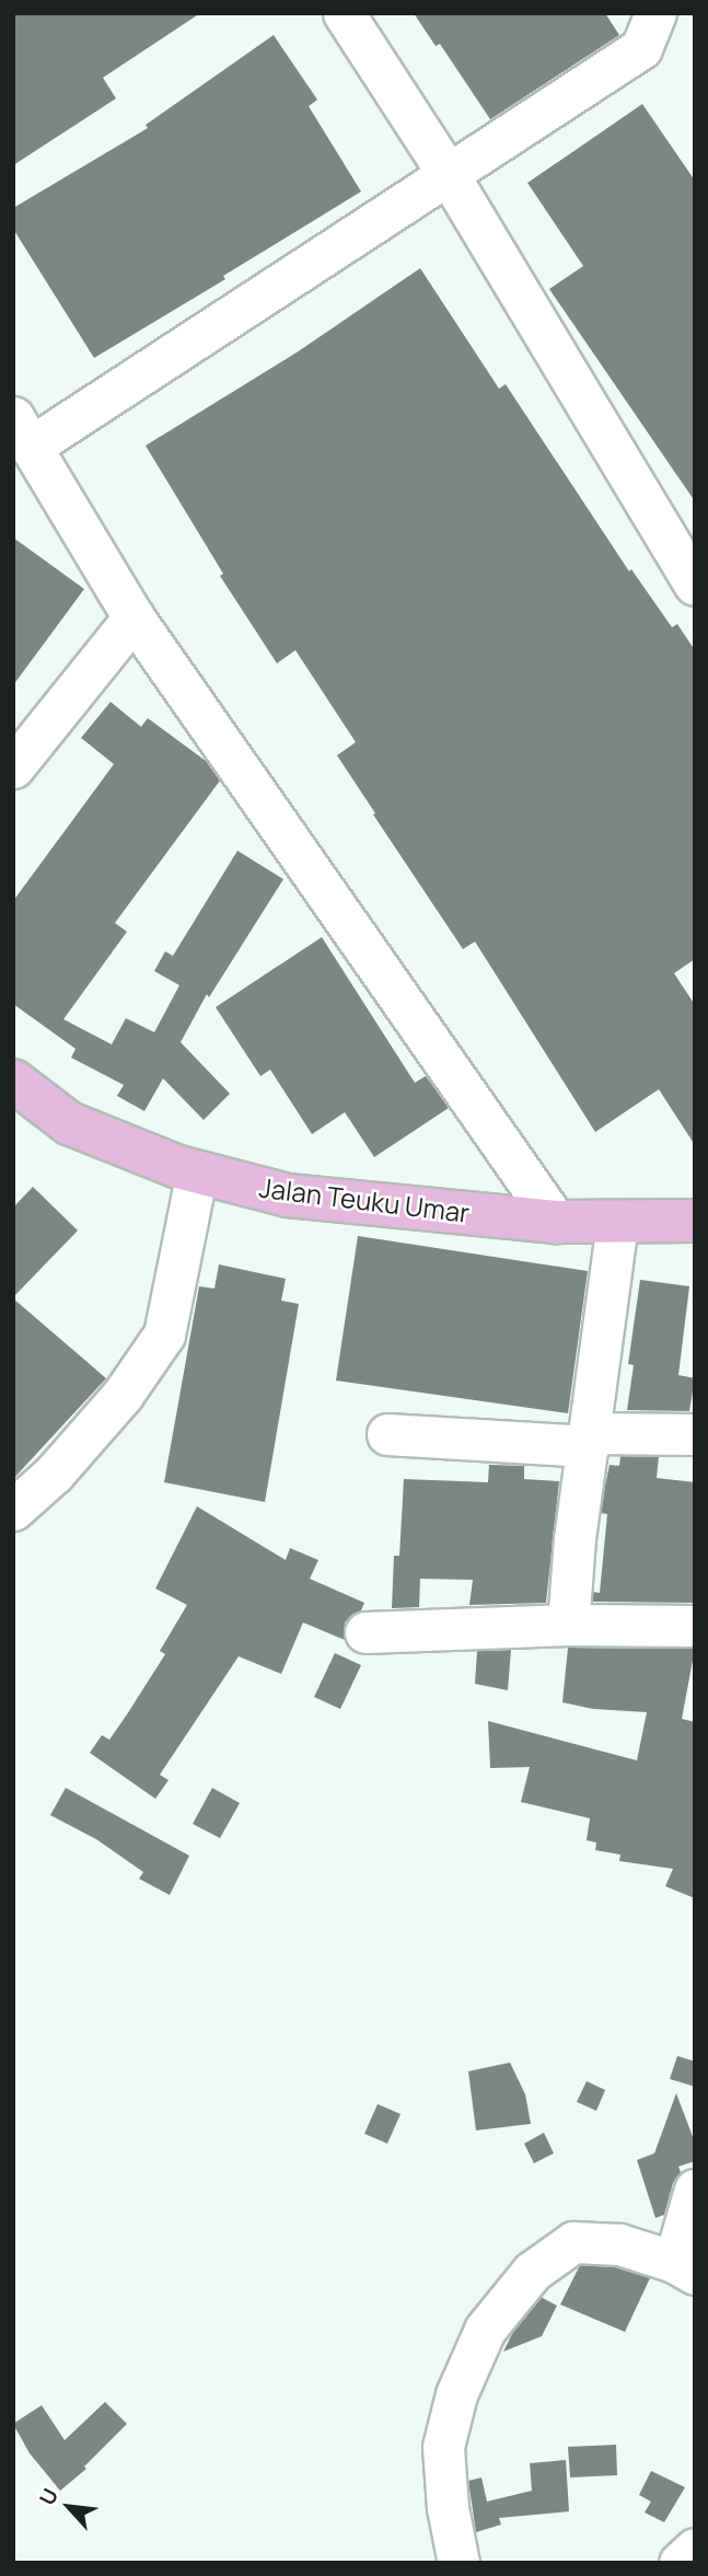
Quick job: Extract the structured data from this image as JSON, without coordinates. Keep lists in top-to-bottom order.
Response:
{
  "streets": {
    "main road": ["Jalan Teuku Umar"]
  },
  "north": "top left"
}
